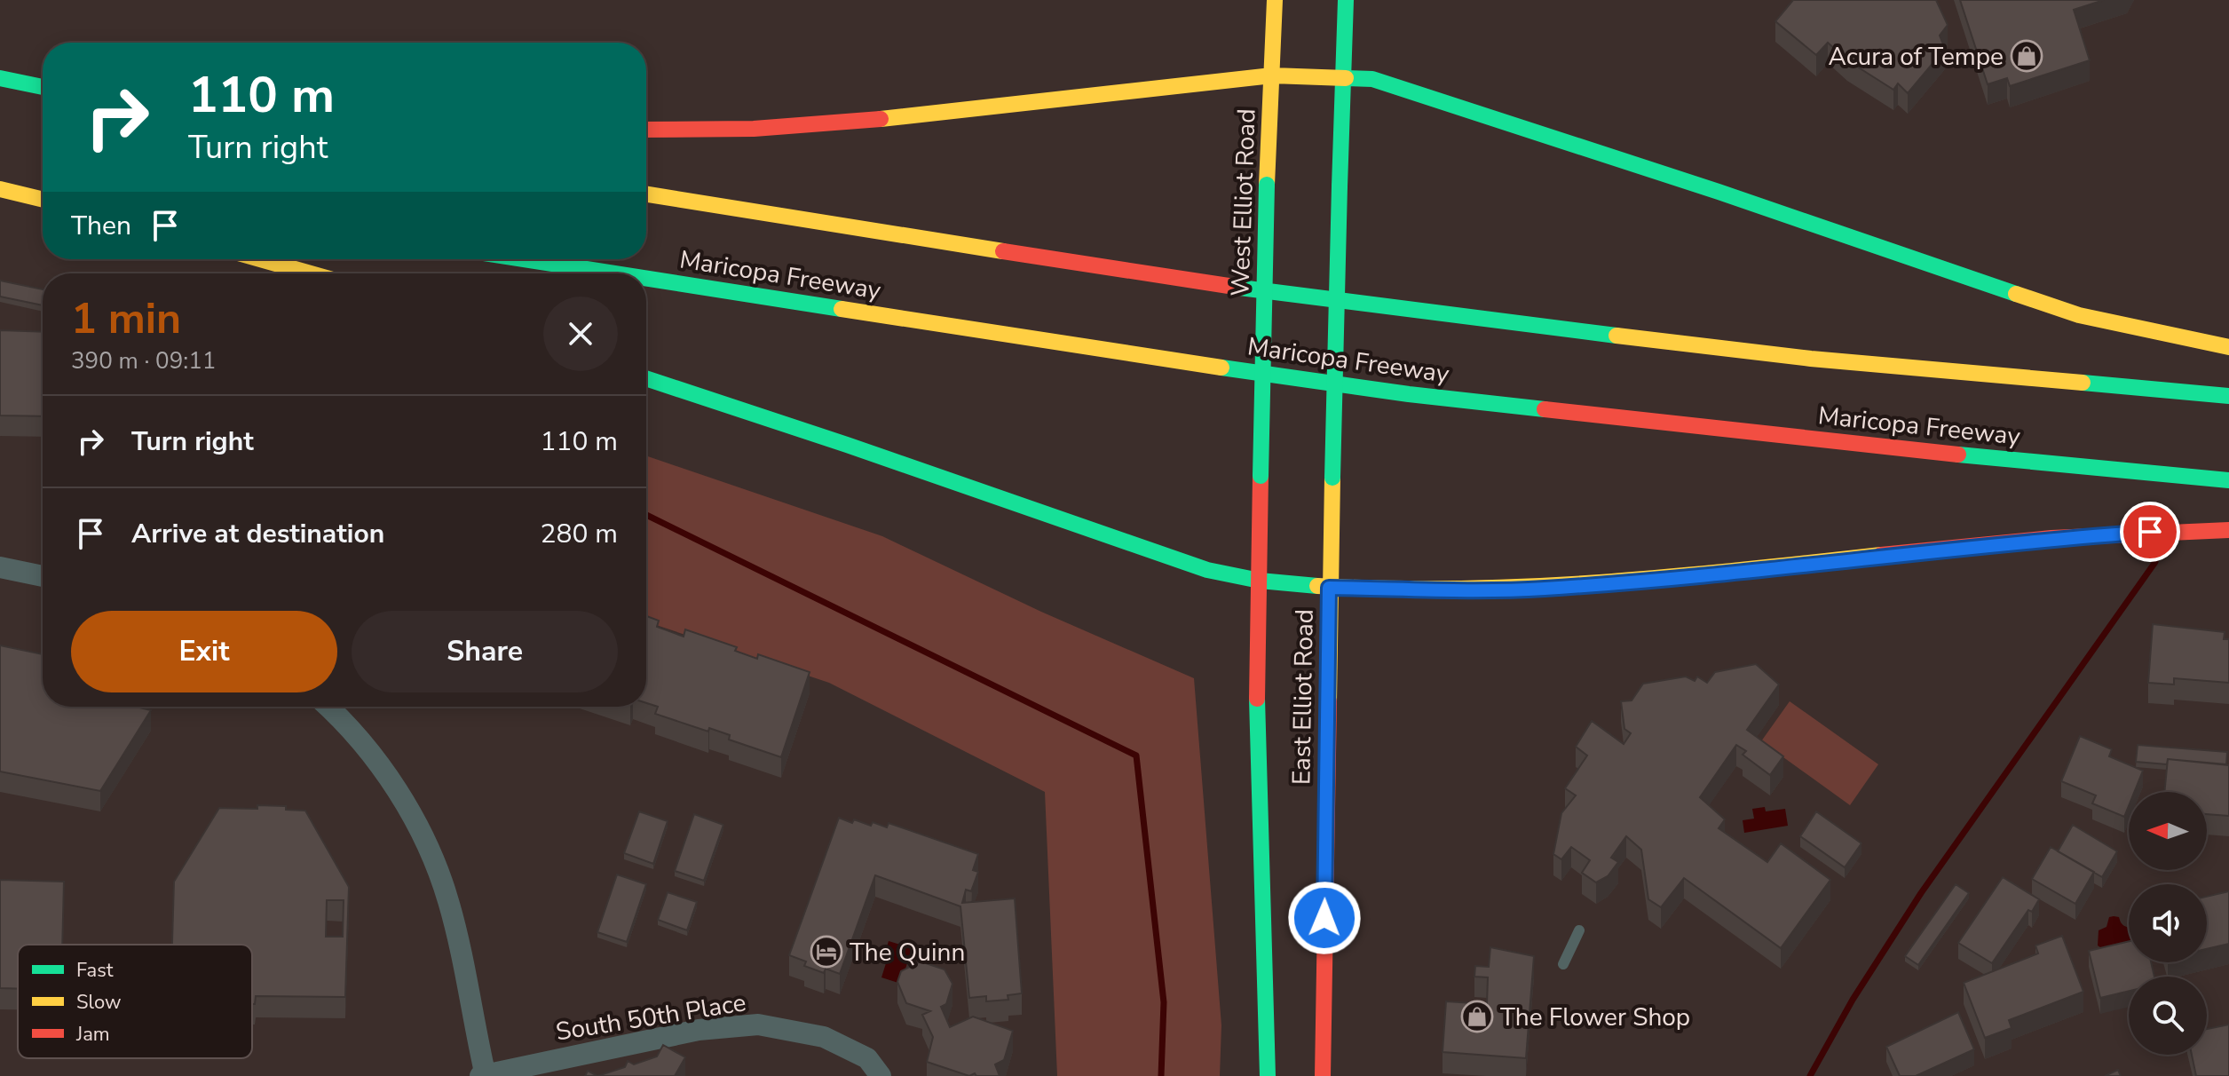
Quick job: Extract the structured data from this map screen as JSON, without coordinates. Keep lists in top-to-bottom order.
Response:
{
  "streets": {
    "main road": ["West Elliot Road", "Maricopa Freeway", "East Elliot Road"],
    "street": ["South 50th Place"]
  },
  "crossings": [
    ["West Elliot Road", "East Elliot Road"]
  ],
  "places": {
    "shop": ["Acura of Tempe", "The Flower Shop"],
    "hotel": ["The Quinn"]
  },
  "legend": ["Fast", "Slow", "Jam"],
  "north": "left",
  "page": {
    "turn": ["110 m", "Turn right"],
    "then": "Then",
    "heading": ["1 min", "390 m · 09:11"],
    "list": [
      {
        "name": "Turn right",
        "value": "110 m"
      },
      {
        "name": "Arrive at destination",
        "value": "280 m"
      }
    ],
    "buttons": ["Exit", "Share"]
  }
}
